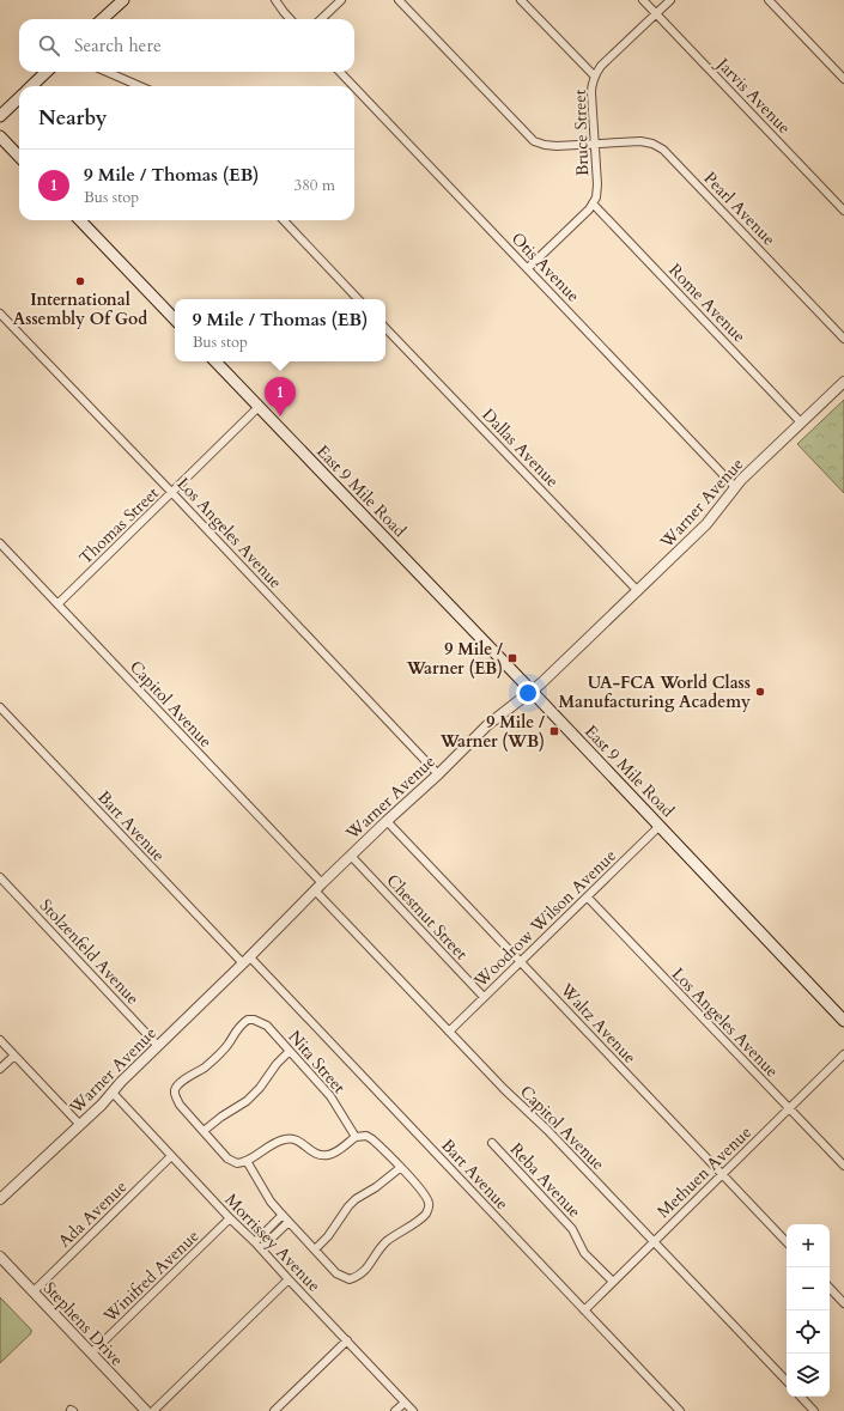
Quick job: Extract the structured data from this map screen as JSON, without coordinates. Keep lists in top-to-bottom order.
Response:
{
  "streets": {
    "main road": ["East 9 Mile Road"],
    "street": [
      "Jarvis Avenue",
      "Bruce Street",
      "Pearl Avenue",
      "Otis Avenue",
      "Rome Avenue",
      "Dallas Avenue",
      "Warner Avenue",
      "Thomas Street",
      "Los Angeles Avenue",
      "Capitol Avenue",
      "Bart Avenue",
      "Chestnut Street",
      "Woodrow Wilson Avenue",
      "Stolzenfeld Avenue",
      "Waltz Avenue",
      "Nita Street",
      "Methuen Avenue",
      "Reba Avenue",
      "Ada Avenue",
      "Morrissey Avenue",
      "Winifred Avenue",
      "Stephens Drive"
    ]
  },
  "crossings": [
    ["Jarvis Avenue", "Bruce Street"],
    ["Bruce Street", "Pearl Avenue"],
    ["Bruce Street", "Rome Avenue"],
    ["Otis Avenue", "Warner Avenue"],
    ["Rome Avenue", "Warner Avenue"],
    ["Dallas Avenue", "Warner Avenue"],
    ["East 9 Mile Road", "Warner Avenue"],
    ["East 9 Mile Road", "Thomas Street"],
    ["East 9 Mile Road", "Woodrow Wilson Avenue"],
    ["Warner Avenue", "Los Angeles Avenue"],
    ["Warner Avenue", "Capitol Avenue"],
    ["Warner Avenue", "Bart Avenue"],
    ["Warner Avenue", "Chestnut Street"],
    ["Warner Avenue", "Stolzenfeld Avenue"],
    ["Warner Avenue", "Waltz Avenue"],
    ["Warner Avenue", "Morrissey Avenue"],
    ["Thomas Street", "Los Angeles Avenue"],
    ["Thomas Street", "Capitol Avenue"],
    ["Los Angeles Avenue", "Woodrow Wilson Avenue"],
    ["Los Angeles Avenue", "Methuen Avenue"],
    ["Capitol Avenue", "Woodrow Wilson Avenue"],
    ["Capitol Avenue", "Methuen Avenue"],
    ["Bart Avenue", "Methuen Avenue"],
    ["Chestnut Street", "Woodrow Wilson Avenue"],
    ["Woodrow Wilson Avenue", "Waltz Avenue"],
    ["Waltz Avenue", "Methuen Avenue"],
    ["Methuen Avenue", "Reba Avenue"],
    ["Ada Avenue", "Morrissey Avenue"],
    ["Ada Avenue", "Stephens Drive"],
    ["Morrissey Avenue", "Winifred Avenue"],
    ["Winifred Avenue", "Stephens Drive"]
  ],
  "places": {
    "other": ["International Assembly Of God", "UA-FCA World Class Manufacturing Academy"],
    "transit": ["9 Mile / Warner (EB)", "9 Mile / Warner (WB)"]
  },
  "page": {
    "search": "Search here",
    "heading": "Nearby",
    "list": [
      {
        "mark": "1",
        "name": "9 Mile / Thomas (EB)",
        "note": "Bus stop",
        "value": "380 m"
      }
    ],
    "popup": ["9 Mile / Thomas (EB)", "Bus stop"],
    "pins": "1",
    "map_buttons": ["+", "−"]
  }
}
